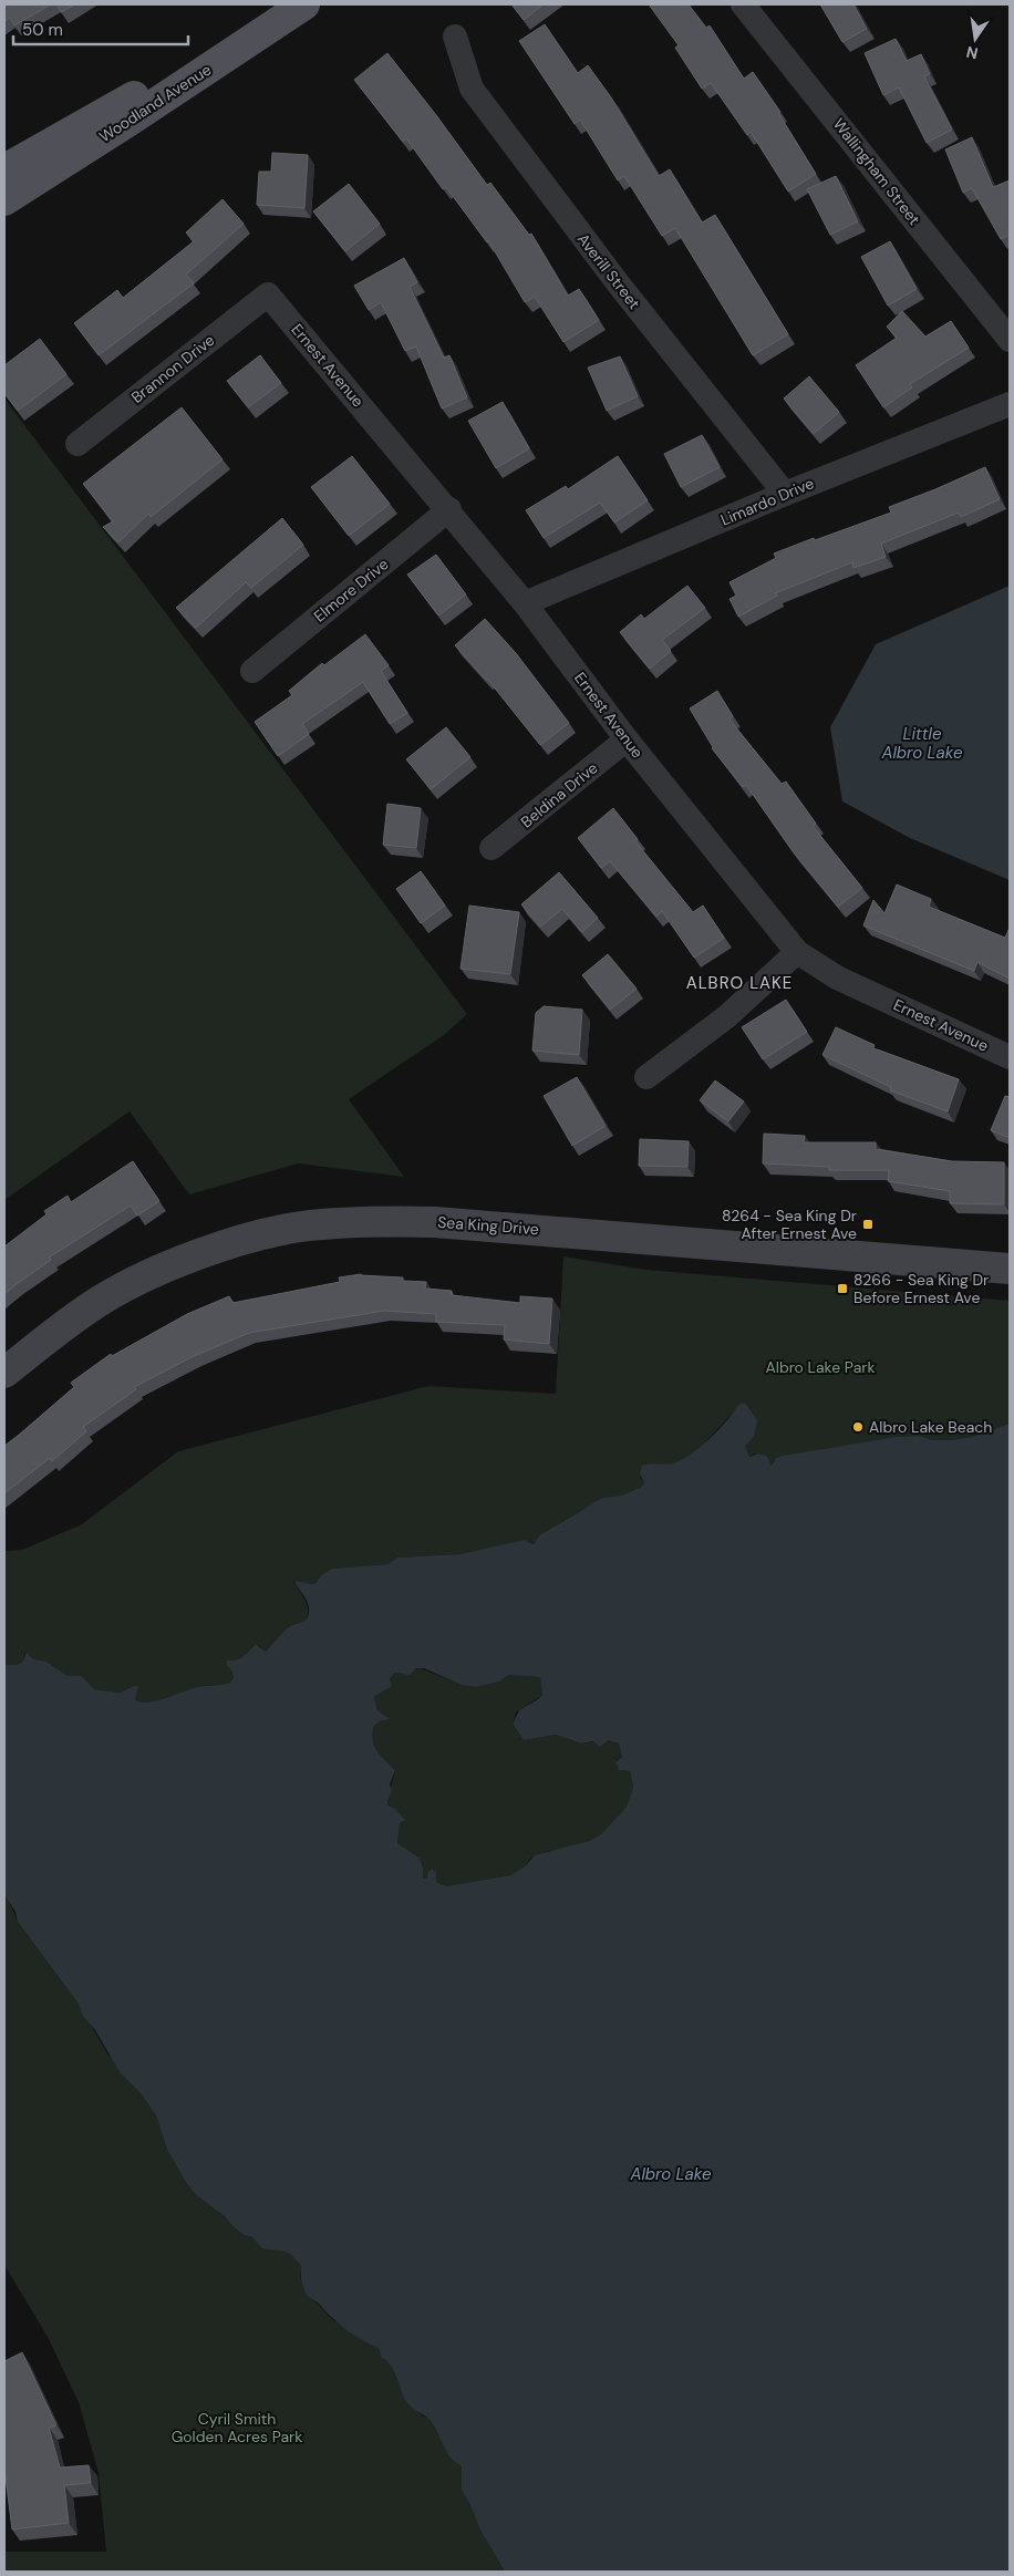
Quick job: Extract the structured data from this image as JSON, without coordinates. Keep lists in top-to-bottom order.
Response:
{
  "streets": {
    "main road": ["Woodland Avenue"],
    "street": [
      "Wallingham Street",
      "Averill Street",
      "Ernest Avenue",
      "Brannon Drive",
      "Limardo Drive",
      "Elmore Drive",
      "Beldina Drive",
      "Sea King Drive"
    ]
  },
  "crossings": [
    ["Averill Street", "Limardo Drive"],
    ["Ernest Avenue", "Brannon Drive"],
    ["Ernest Avenue", "Limardo Drive"],
    ["Ernest Avenue", "Elmore Drive"],
    ["Ernest Avenue", "Beldina Drive"]
  ],
  "districts": ["ALBRO LAKE"],
  "water": ["Little Albro Lake", "Albro Lake"],
  "parks": ["Albro Lake Park", "Cyril Smith Golden Acres Park"],
  "places": {
    "transit": ["8264 - Sea King Dr After Ernest Ave", "8266 - Sea King Dr Before Ernest Ave"],
    "other": ["Albro Lake Beach"]
  },
  "scale_bar": "50 m",
  "north": "bottom"
}
